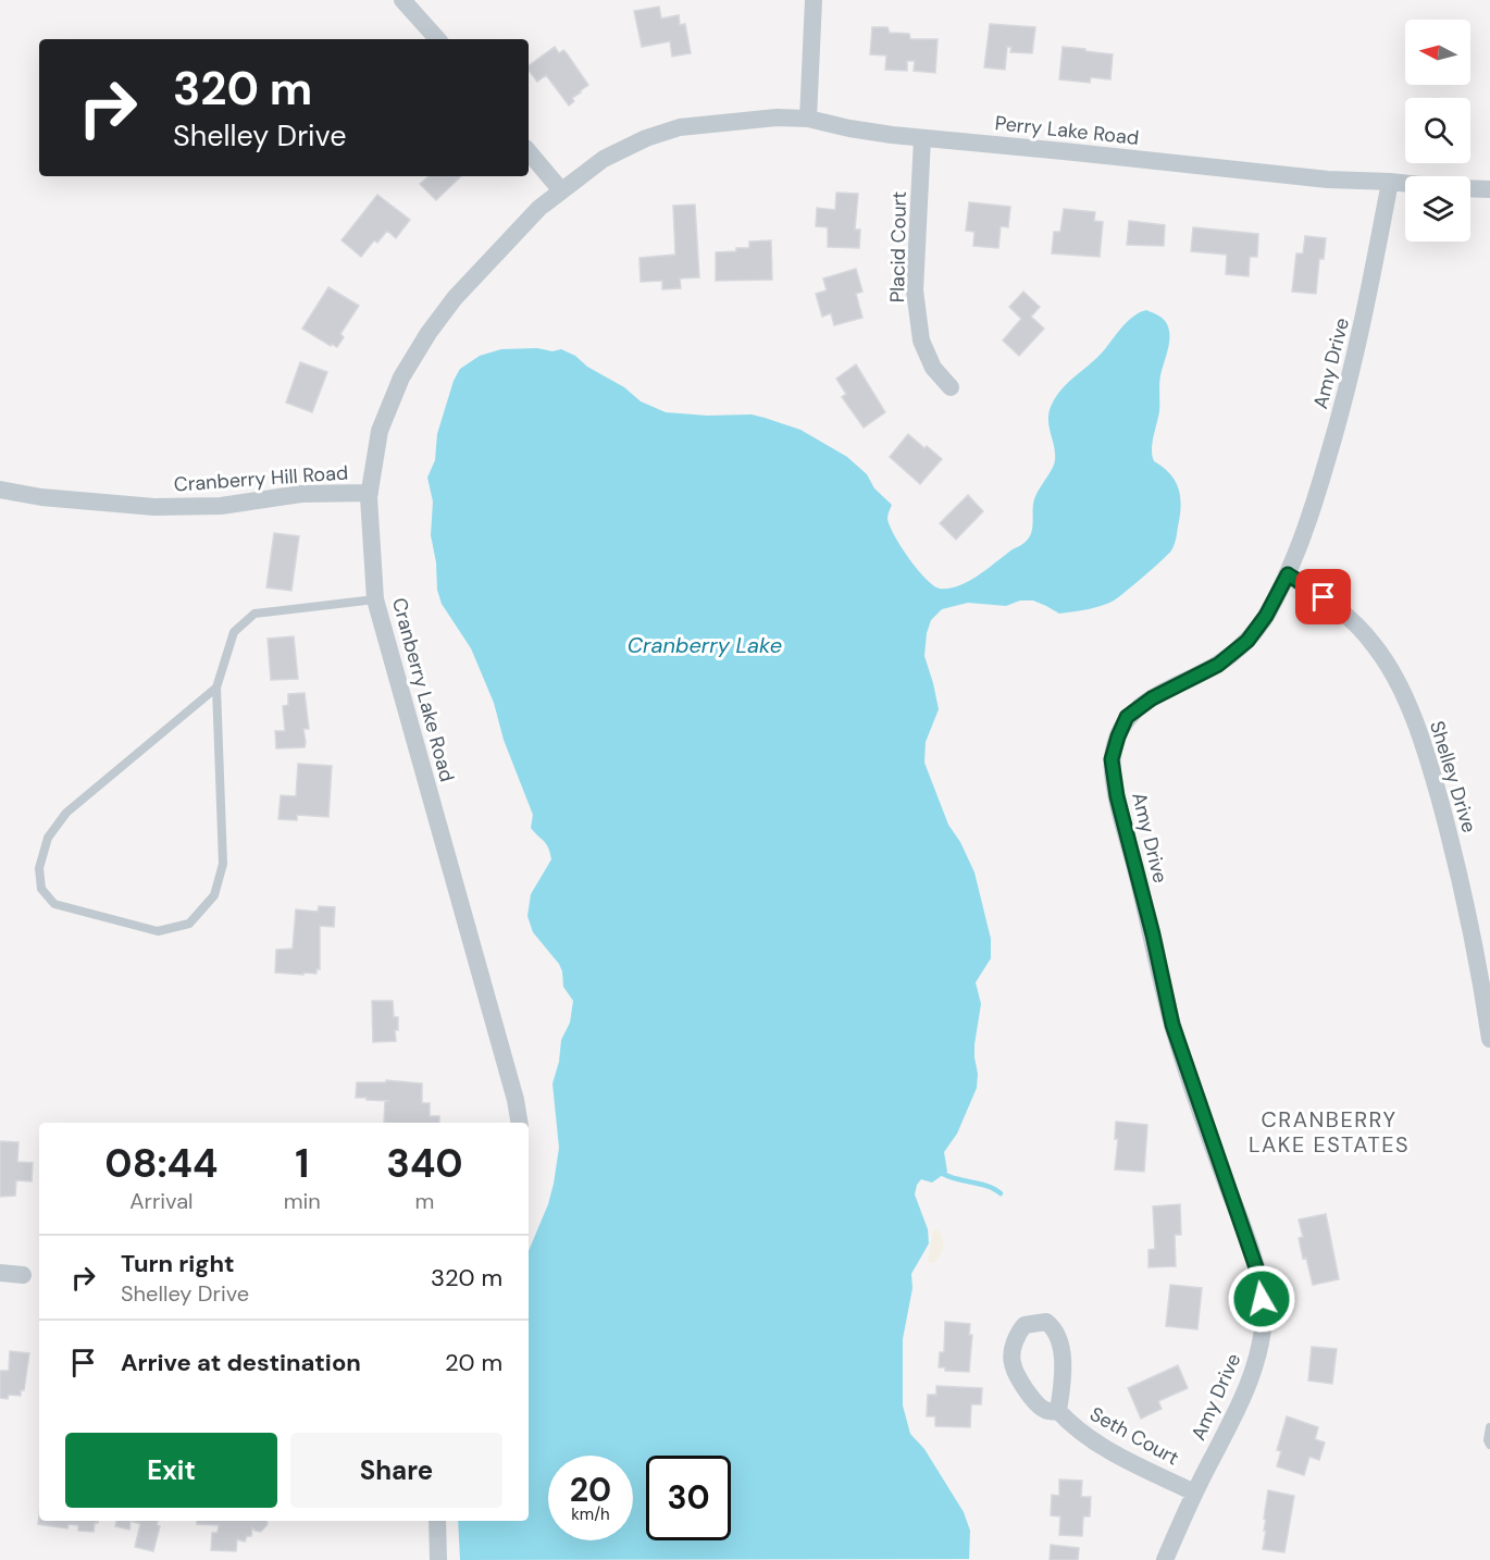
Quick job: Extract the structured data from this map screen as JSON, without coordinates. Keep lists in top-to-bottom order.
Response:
{
  "streets": {
    "street": [
      "Perry Lake Road",
      "Placid Court",
      "Amy Drive",
      "Cranberry Hill Road",
      "Cranberry Lake Road",
      "Shelley Drive",
      "Seth Court"
    ]
  },
  "crossings": [
    ["Perry Lake Road", "Placid Court"],
    ["Perry Lake Road", "Amy Drive"],
    ["Perry Lake Road", "Cranberry Lake Road"],
    ["Amy Drive", "Shelley Drive"],
    ["Amy Drive", "Seth Court"],
    ["Cranberry Hill Road", "Cranberry Lake Road"]
  ],
  "districts": ["CRANBERRY LAKE ESTATES"],
  "water": ["Cranberry Lake"],
  "north": "left",
  "page": {
    "turn": ["320 m", "Shelley Drive"],
    "eta": [
      "08:44",
      "Arrival",
      "1",
      "min",
      "340",
      "m"
    ],
    "list": [
      {
        "name": "Turn right",
        "note": "Shelley Drive",
        "value": "320 m"
      },
      {
        "name": "Arrive at destination",
        "value": "20 m"
      }
    ],
    "buttons": ["Exit", "Share"],
    "speed": "20 km/h",
    "limit": "30"
  }
}
